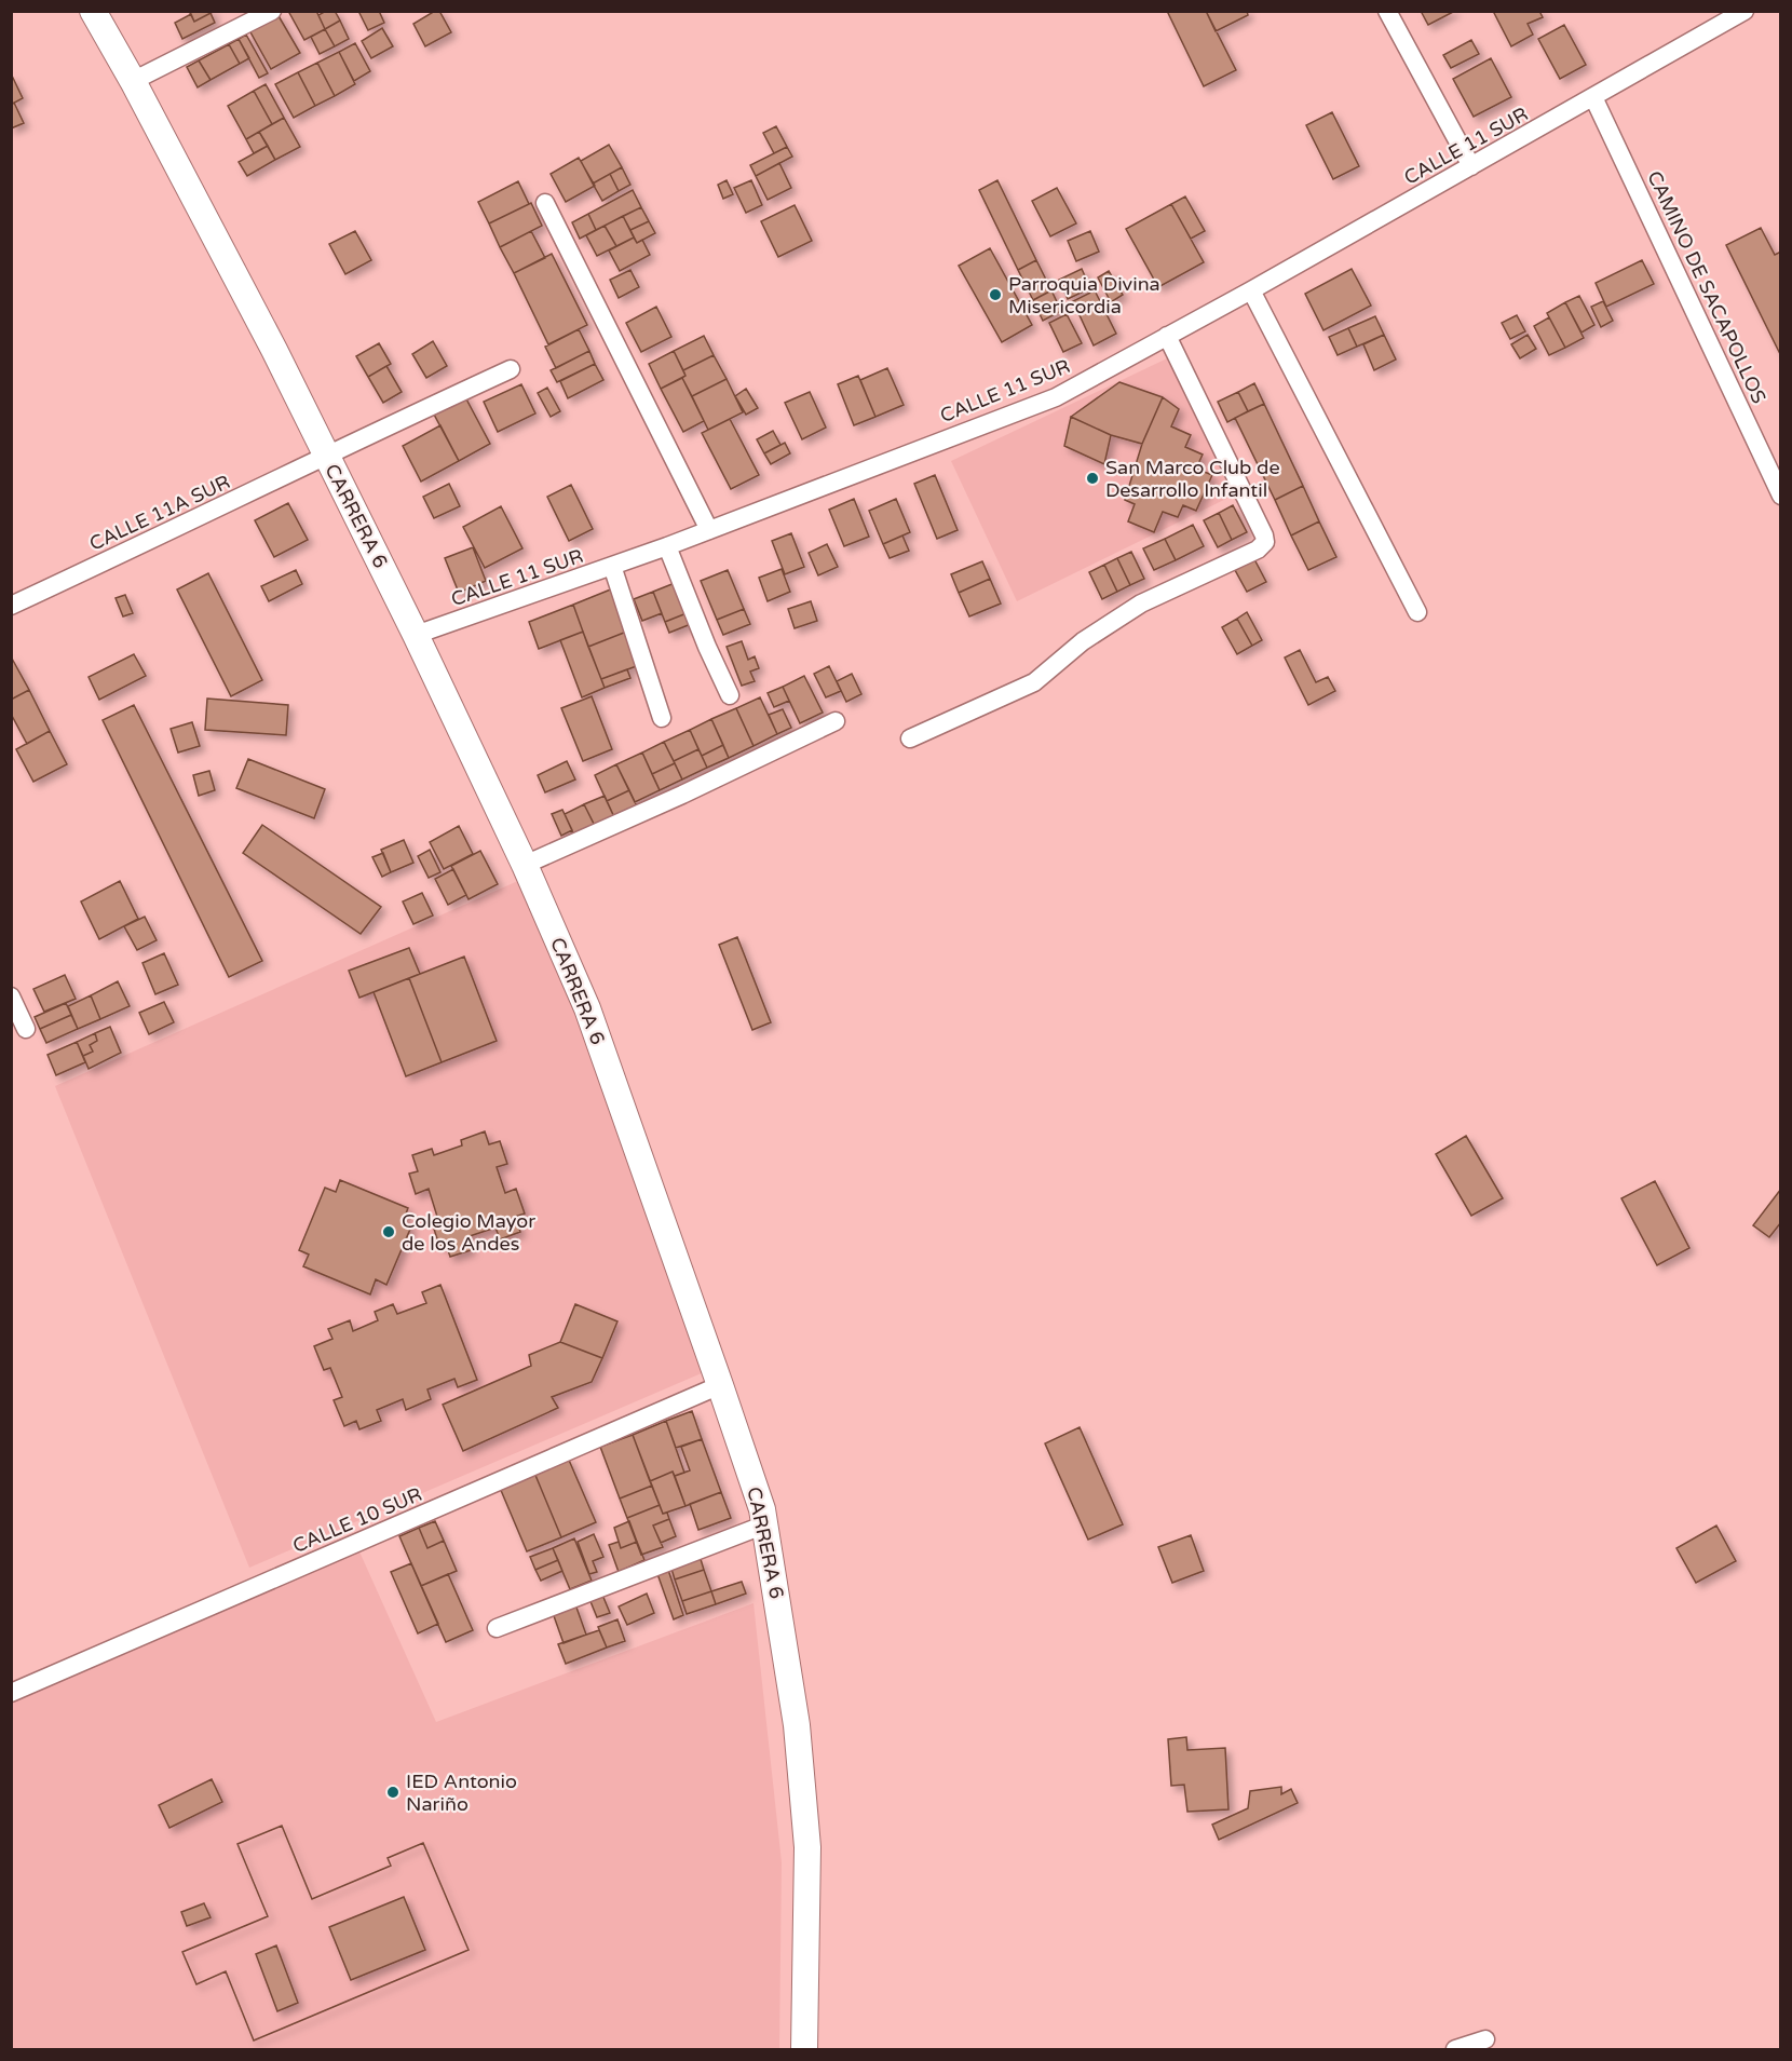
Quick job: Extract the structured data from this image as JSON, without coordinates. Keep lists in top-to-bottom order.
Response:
{
  "streets": {
    "main road": ["CARRERA 6"],
    "street": [
      "CALLE 11 SUR",
      "CAMINO DE SACAPOLLOS",
      "CALLE 11A SUR",
      "CALLE 10 SUR"
    ]
  },
  "crossings": [
    ["CALLE 11 SUR", "CAMINO DE SACAPOLLOS"],
    ["CALLE 11 SUR", "CARRERA 6"],
    ["CALLE 11A SUR", "CARRERA 6"],
    ["CARRERA 6", "CALLE 10 SUR"]
  ],
  "places": [
    "Parroquia Divina Misericordia",
    "San Marco Club de Desarrollo Infantil",
    "Colegio Mayor de los Andes",
    "IED Antonio Nariño"
  ]
}
